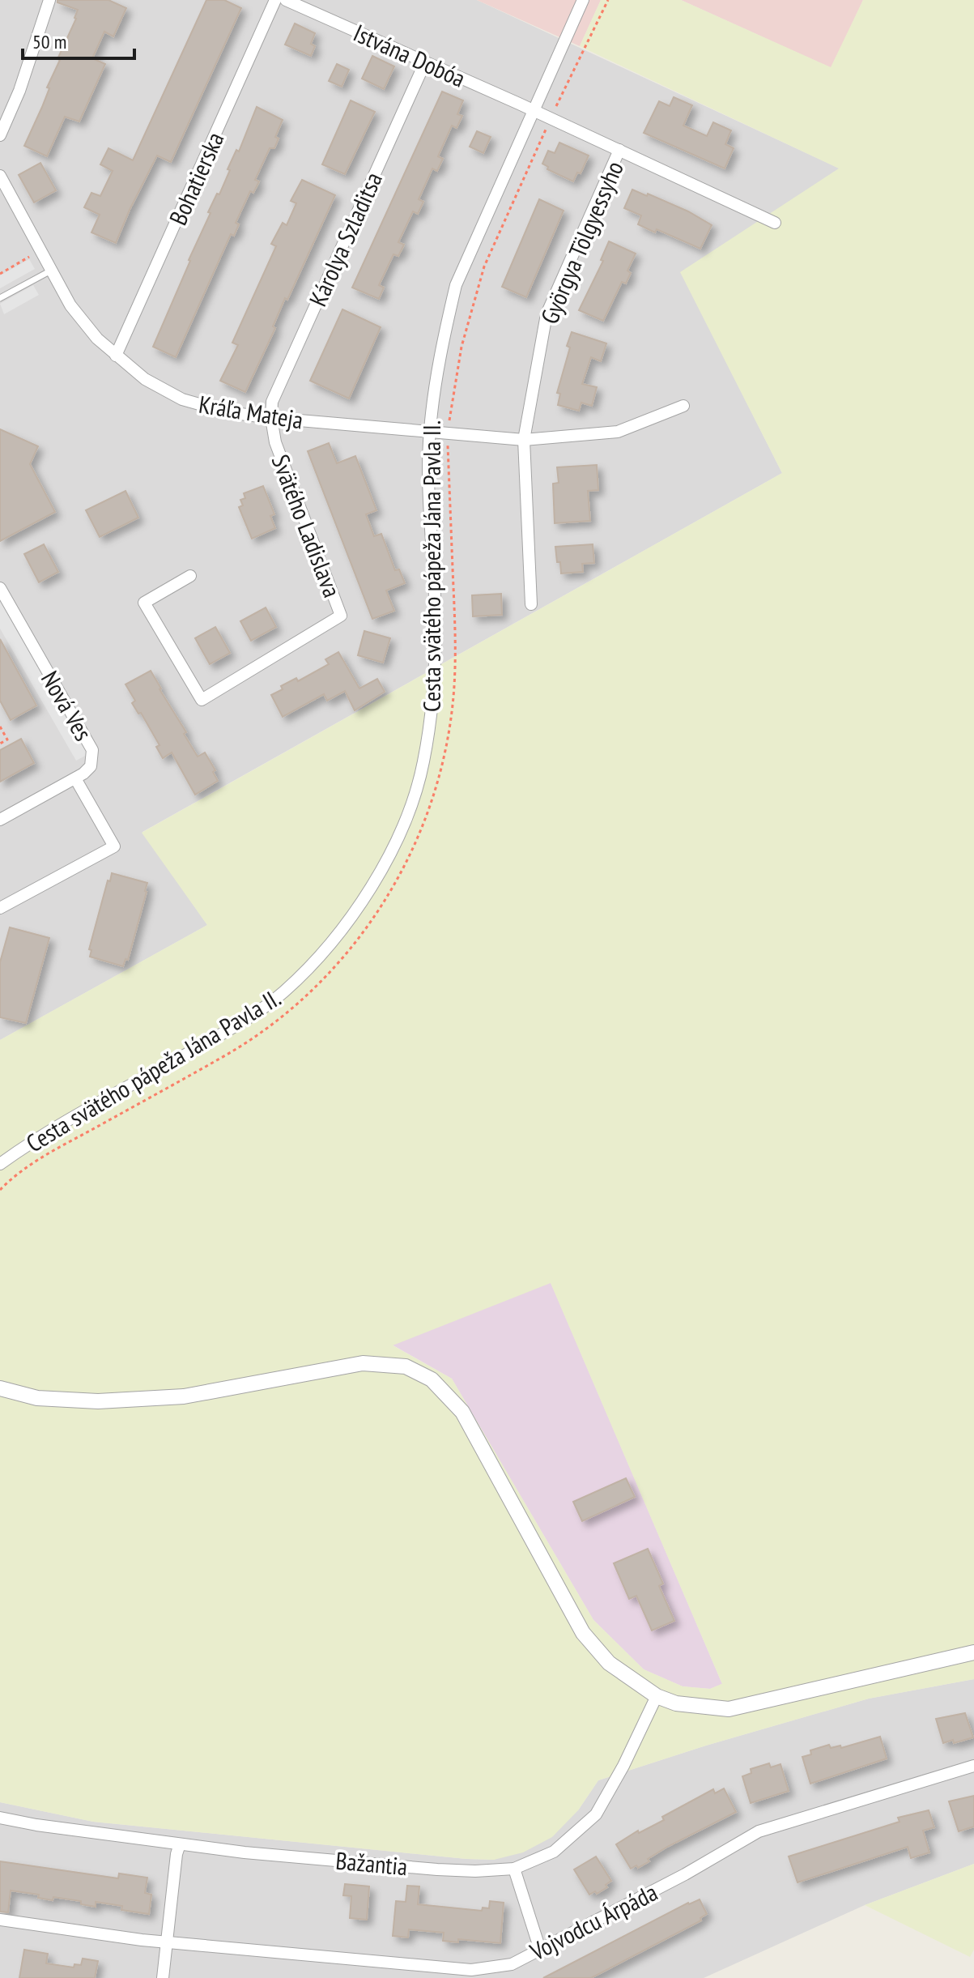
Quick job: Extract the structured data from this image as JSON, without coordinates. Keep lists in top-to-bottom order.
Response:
{
  "streets": {
    "street": [
      "Istvána Dobóa",
      "Bohatierska",
      "Károlya Szladitsa",
      "Györgya Tölgyessyho",
      "Kráľa Mateja",
      "Svätého Ladislava",
      "Cesta svätého pápeža Jána Pavla II.",
      "Nová Ves",
      "Bažantia",
      "Vojvodcu Árpáda"
    ]
  },
  "crossings": [
    ["Istvána Dobóa", "Károlya Szladitsa"],
    ["Istvána Dobóa", "Györgya Tölgyessyho"],
    ["Istvána Dobóa", "Cesta svätého pápeža Jána Pavla II."],
    ["Bohatierska", "Kráľa Mateja"],
    ["Károlya Szladitsa", "Kráľa Mateja"],
    ["Károlya Szladitsa", "Svätého Ladislava"],
    ["Györgya Tölgyessyho", "Kráľa Mateja"],
    ["Kráľa Mateja", "Svätého Ladislava"],
    ["Kráľa Mateja", "Cesta svätého pápeža Jána Pavla II."]
  ],
  "scale_bar": "50 m"
}
